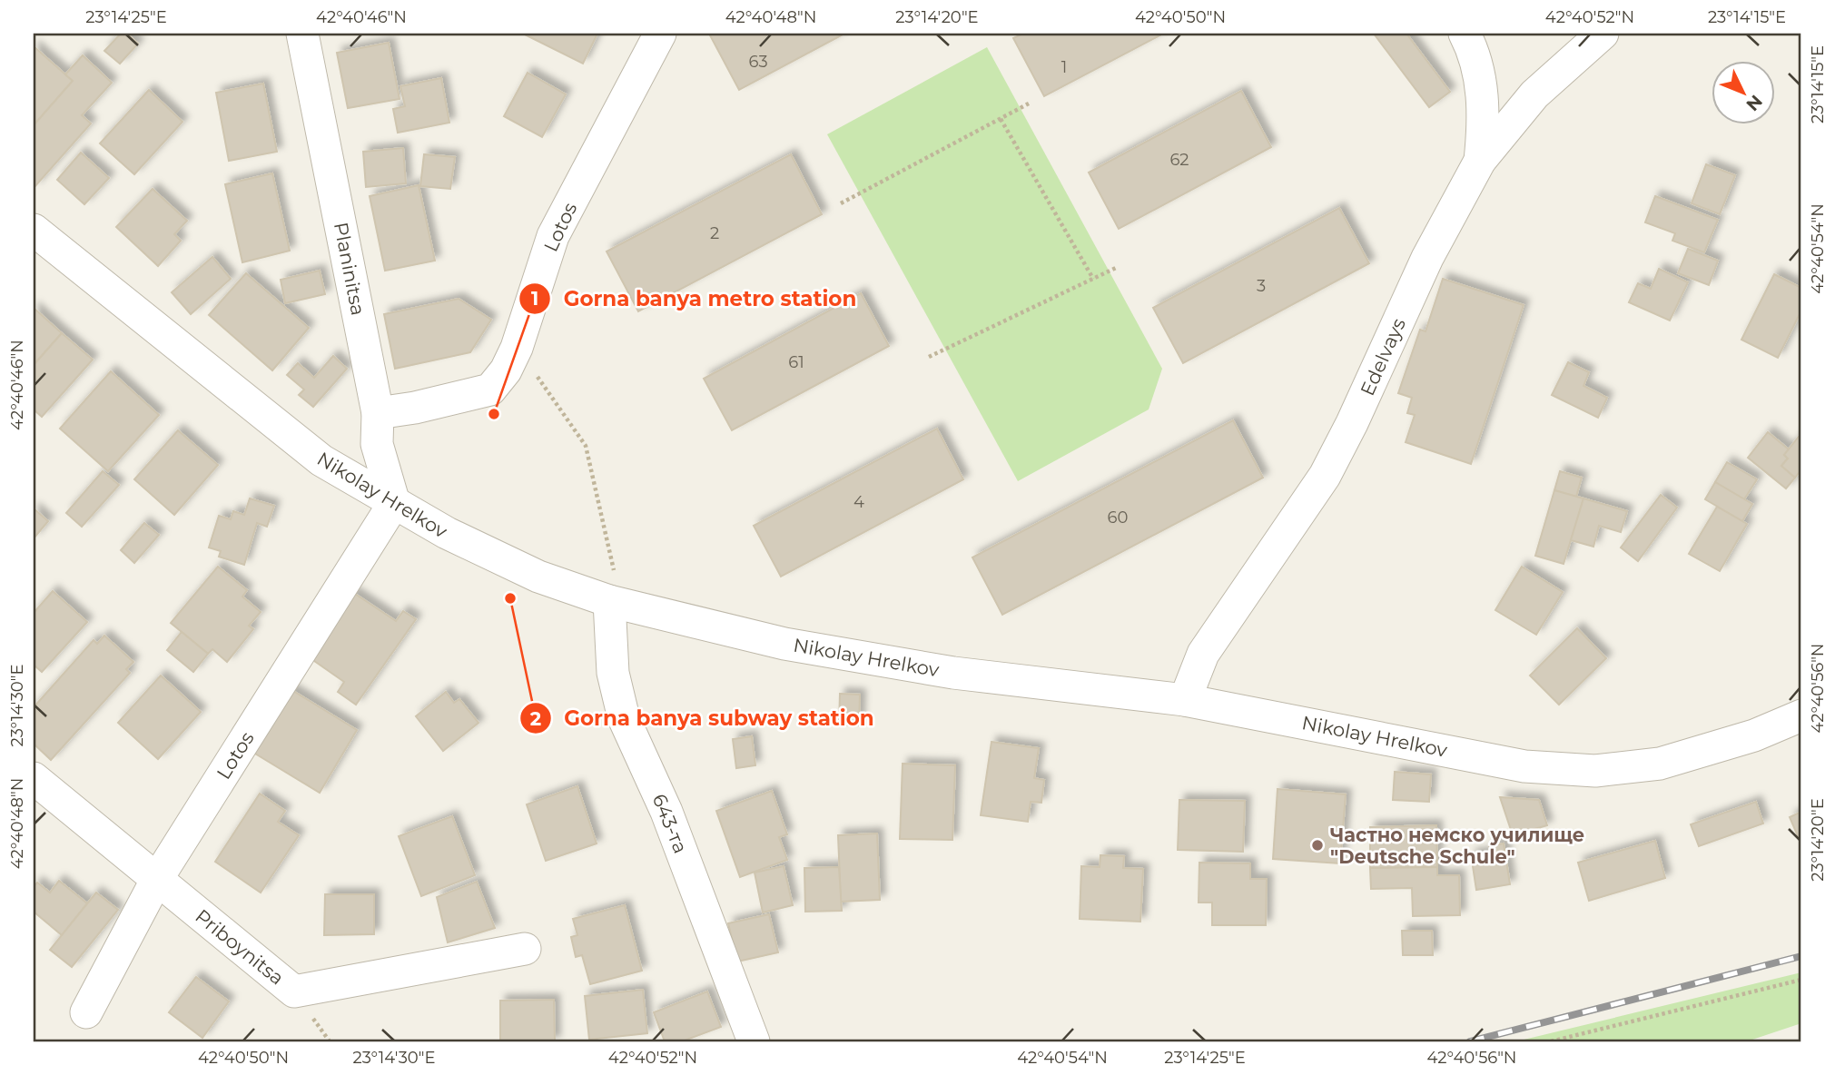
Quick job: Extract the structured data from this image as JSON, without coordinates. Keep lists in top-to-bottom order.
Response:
{
  "streets": {
    "street": [
      "Lotos",
      "Planinitsa",
      "Edelvays",
      "Nikolay Hrelkov",
      "643-та",
      "Priboynitsa"
    ]
  },
  "crossings": [
    ["Lotos", "Planinitsa"],
    ["Lotos", "Nikolay Hrelkov"],
    ["Lotos", "Priboynitsa"],
    ["Planinitsa", "Nikolay Hrelkov"],
    ["Edelvays", "Nikolay Hrelkov"],
    ["Nikolay Hrelkov", "643-та"]
  ],
  "places": ["Gorna banya metro station", "Gorna banya subway station", "Частно немско училище \"Deutsche Schule\""],
  "house_numbers": [
    "63",
    "1",
    "62",
    "2",
    "3",
    "61",
    "4",
    "60"
  ],
  "north": "bottom right",
  "coordinates": [
    "23°14'25\"E",
    "42°40'46\"N",
    "42°40'48\"N",
    "23°14'20\"E",
    "42°40'50\"N",
    "42°40'52\"N",
    "23°14'15\"E",
    "42°40'54\"N",
    "42°40'56\"N",
    "23°14'30\"E"
  ]
}
